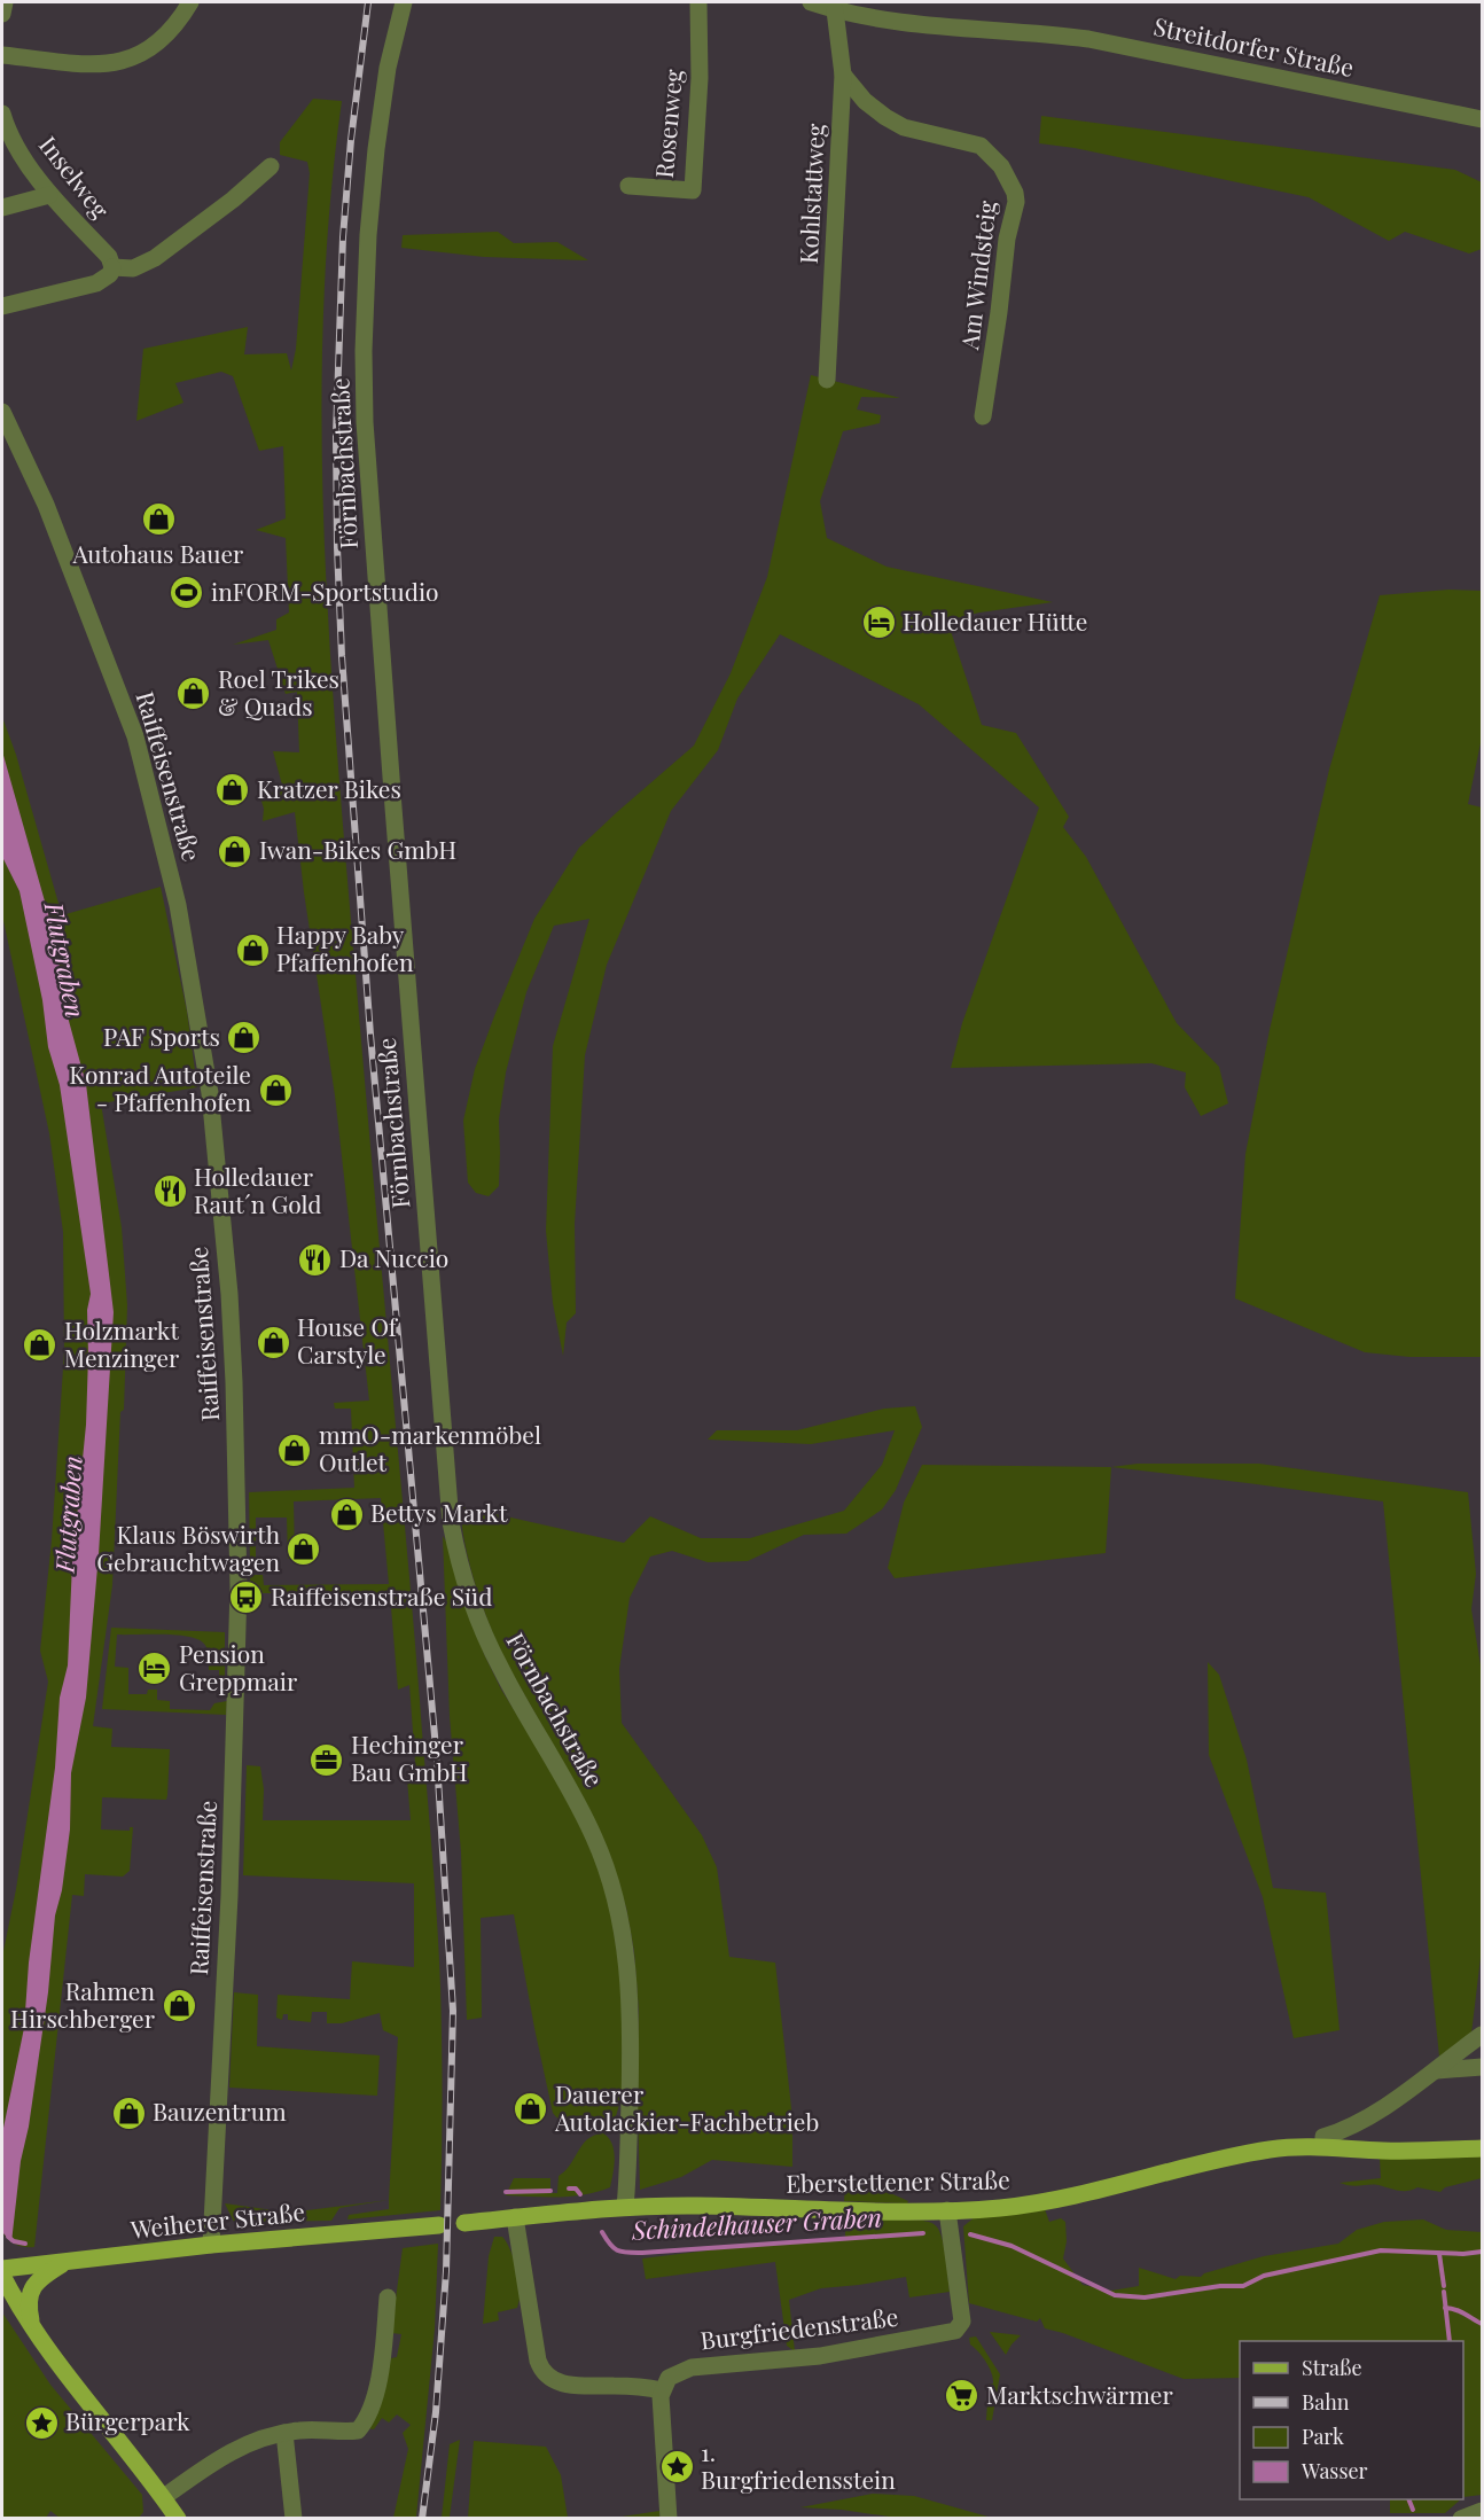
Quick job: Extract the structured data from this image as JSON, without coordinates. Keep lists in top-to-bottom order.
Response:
{
  "streets": {
    "main road": ["Eberstettener Straße", "Weiherer Straße"],
    "street": [
      "Streitdorfer Straße",
      "Rosenweg",
      "Inselweg",
      "Kohlstattweg",
      "Am Windsteig",
      "Förnbachstraße",
      "Raiffeisenstraße",
      "Burgfriedenstraße"
    ]
  },
  "crossings": [
    ["Streitdorfer Straße", "Kohlstattweg"],
    ["Kohlstattweg", "Am Windsteig"],
    ["Förnbachstraße", "Eberstettener Straße"],
    ["Raiffeisenstraße", "Weiherer Straße"],
    ["Eberstettener Straße", "Burgfriedenstraße"]
  ],
  "water": ["Flutgraben", "Schindelhauser Graben"],
  "places": {
    "shop": [
      "Autohaus Bauer",
      "Roel Trikes & Quads",
      "Kratzer Bikes",
      "Iwan-Bikes GmbH",
      "Happy Baby Pfaffenhofen",
      "PAF Sports",
      "Konrad Autoteile - Pfaffenhofen",
      "House Of Carstyle",
      "Holzmarkt Menzinger",
      "mmO-markenmöbel Outlet",
      "Bettys Markt",
      "Klaus Böswirth Gebrauchtwagen",
      "Rahmen Hirschberger",
      "Dauerer Autolackier-Fachbetrieb",
      "Bauzentrum"
    ],
    "sports": ["inFORM-Sportstudio"],
    "hotel": ["Holledauer Hütte", "Pension Greppmair"],
    "restaurant": ["Holledauer Raut´n Gold", "Da Nuccio"],
    "bus stop": ["Raiffeisenstraße Süd"],
    "office": ["Hechinger Bau GmbH"],
    "supermarket": ["Marktschwärmer"],
    "place": ["Bürgerpark", "1. Burgfriedensstein"]
  },
  "legend": [
    "Straße",
    "Bahn",
    "Park",
    "Wasser"
  ]
}
